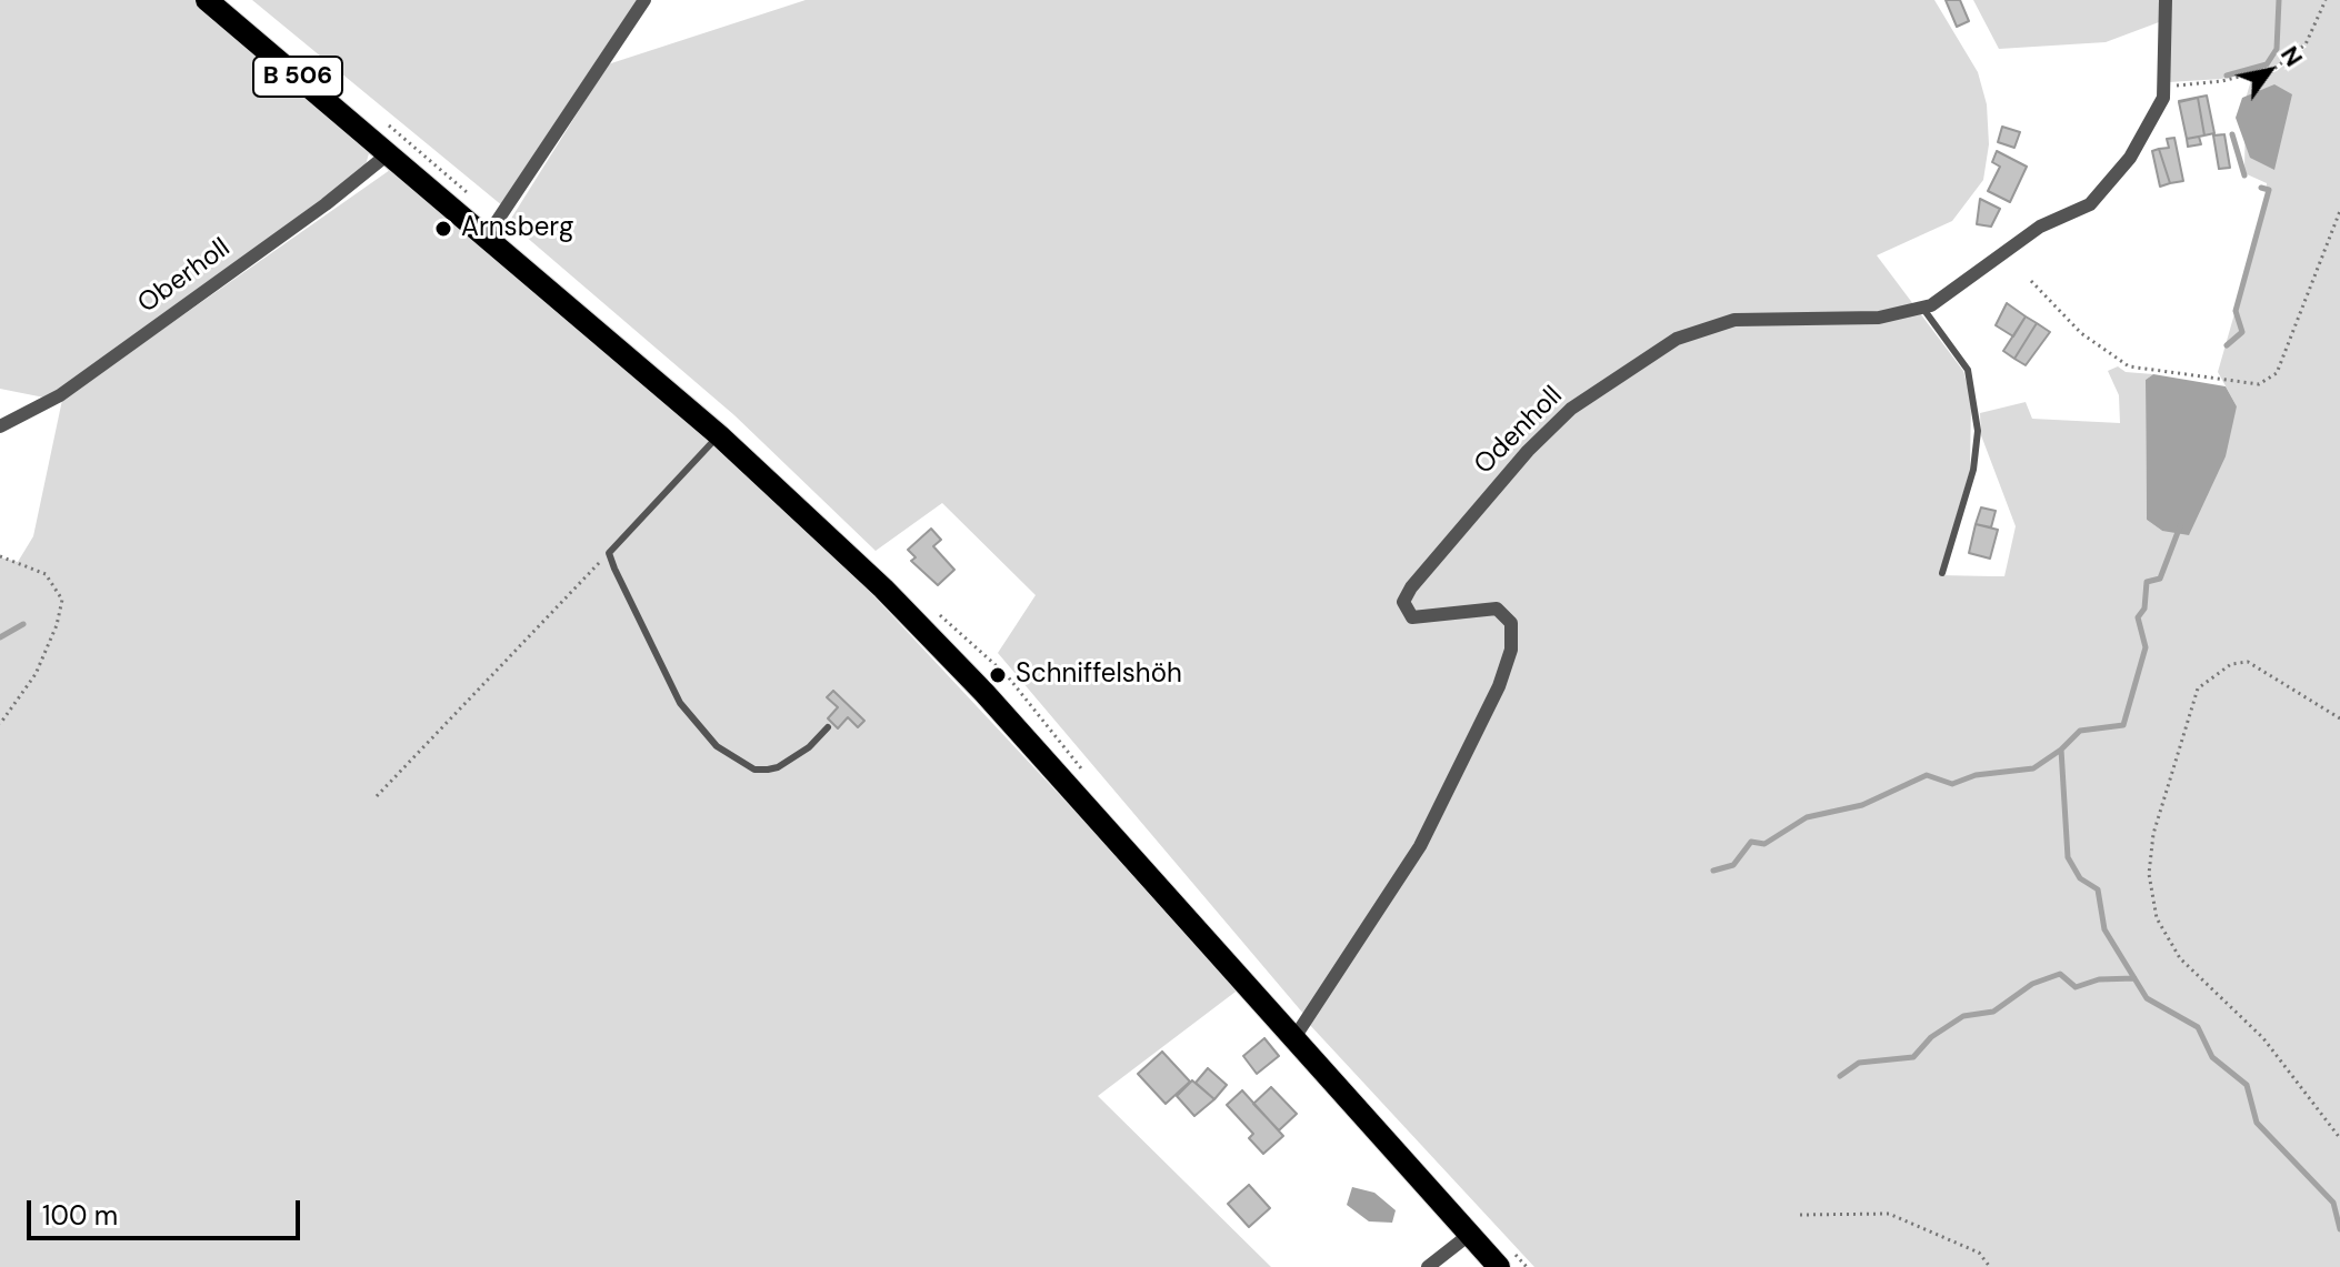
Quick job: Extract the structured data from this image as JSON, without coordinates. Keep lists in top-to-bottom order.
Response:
{
  "streets": {
    "main road": ["B 506"],
    "street": ["Oberholl", "Odenholl"]
  },
  "crossings": [
    ["B 506", "Oberholl"],
    ["B 506", "Odenholl"]
  ],
  "places": ["Arnsberg", "Schniffelshöh"],
  "scale_bar": "100 m",
  "north": "top right"
}
